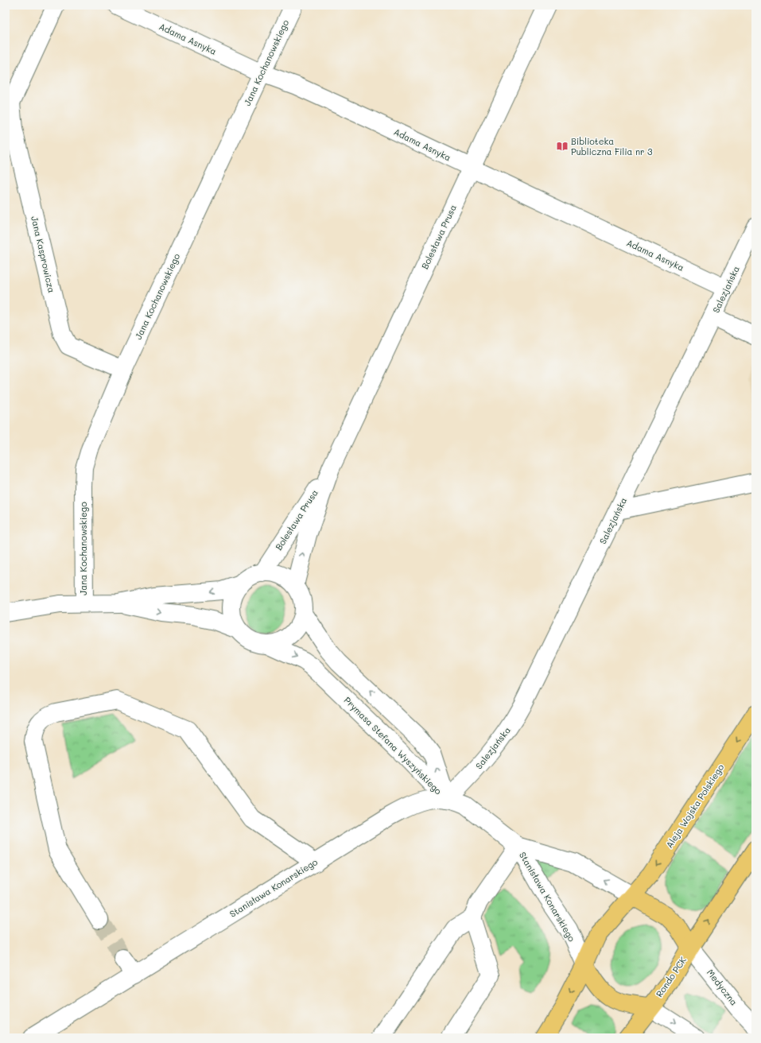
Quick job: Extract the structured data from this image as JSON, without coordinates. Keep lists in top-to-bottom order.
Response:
{
  "streets": {
    "main road": ["Aleja Wojska Polskiego", "Rondo PCK"],
    "street": [
      "Adama Asnyka",
      "Jana Kochanowskiego",
      "Bolesława Prusa",
      "Jana Kasprowicza",
      "Salezjańska",
      "Prymasa Stefana Wyszyńskiego",
      "Stanisława Konarskiego",
      "Medyczna"
    ]
  },
  "crossings": [
    ["Adama Asnyka", "Jana Kochanowskiego"],
    ["Adama Asnyka", "Bolesława Prusa"],
    ["Adama Asnyka", "Salezjańska"],
    ["Jana Kochanowskiego", "Jana Kasprowicza"],
    ["Bolesława Prusa", "Prymasa Stefana Wyszyńskiego"],
    ["Salezjańska", "Prymasa Stefana Wyszyńskiego"],
    ["Salezjańska", "Stanisława Konarskiego"],
    ["Prymasa Stefana Wyszyńskiego", "Stanisława Konarskiego"],
    ["Aleja Wojska Polskiego", "Stanisława Konarskiego"],
    ["Aleja Wojska Polskiego", "Rondo PCK"],
    ["Aleja Wojska Polskiego", "Medyczna"],
    ["Stanisława Konarskiego", "Rondo PCK"],
    ["Stanisława Konarskiego", "Medyczna"],
    ["Rondo PCK", "Medyczna"]
  ],
  "places": {
    "library": ["Biblioteka Publiczna Filia nr 3"]
  }
}
